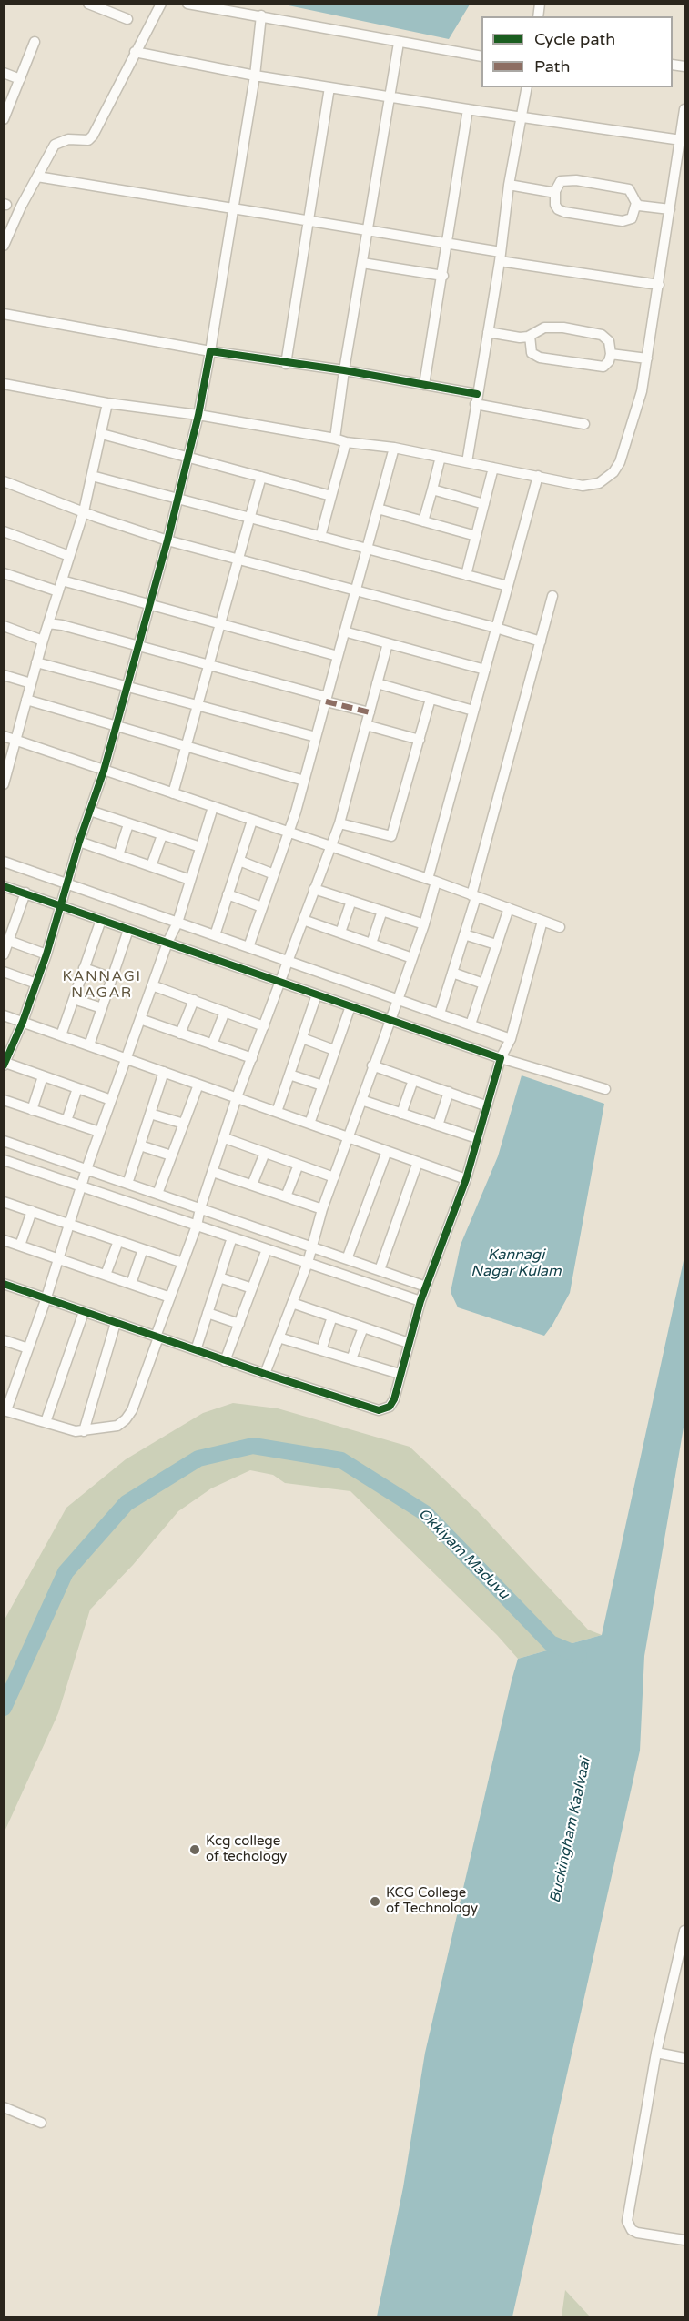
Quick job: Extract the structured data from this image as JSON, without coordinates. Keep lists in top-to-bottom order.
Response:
{
  "districts": ["KANNAGI NAGAR"],
  "water": ["Kannagi Nagar Kulam", "Okkiyam Maduvu", "Buckingham Kaalvaai"],
  "places": ["Kcg college of techology", "KCG College of Technology"],
  "legend": ["Cycle path", "Path"]
}
